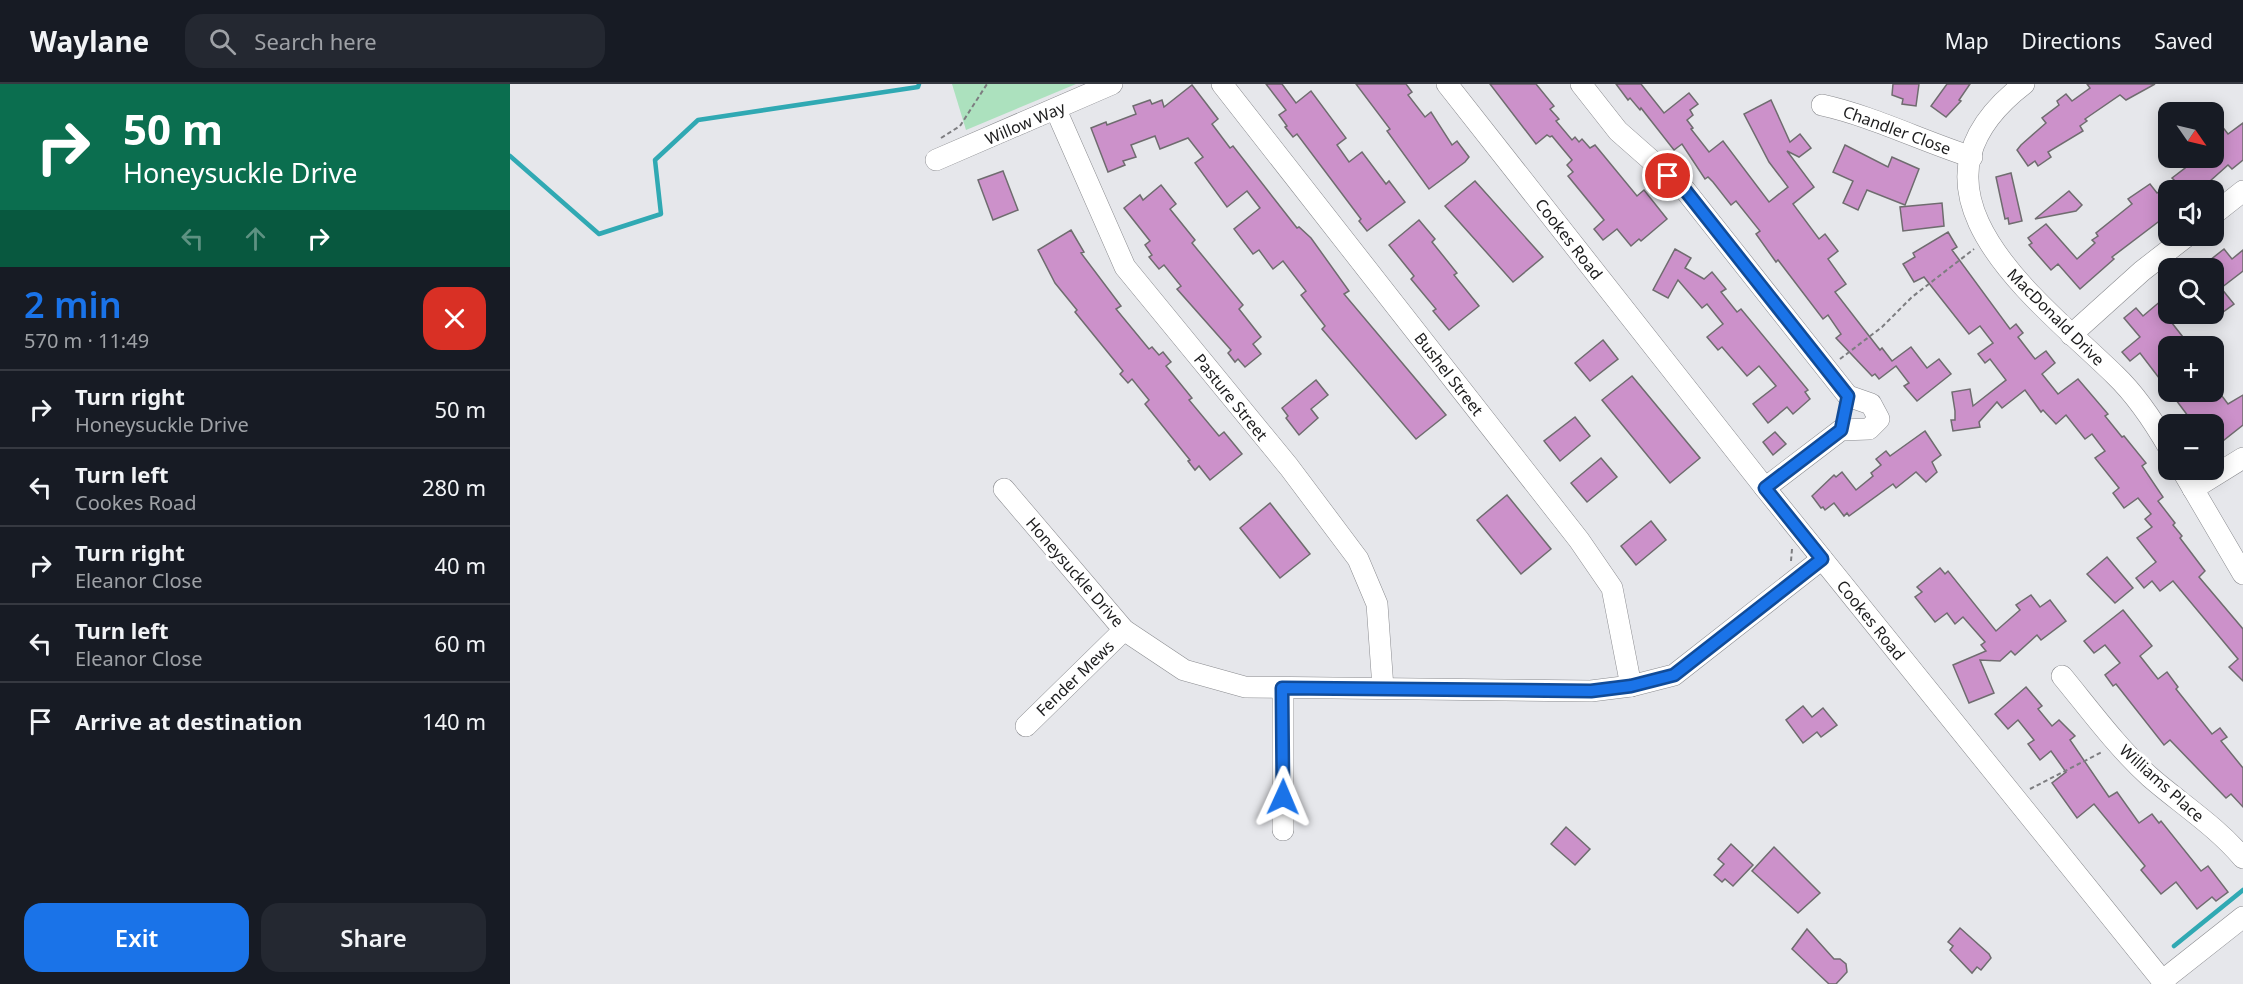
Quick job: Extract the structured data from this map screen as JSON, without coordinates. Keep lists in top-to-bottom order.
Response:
{
  "streets": {
    "street": [
      "Willow Way",
      "Chandler Close",
      "Cookes Road",
      "MacDonald Drive",
      "Bushel Street",
      "Pasture Street",
      "Honeysuckle Drive",
      "Fender Mews",
      "Williams Place"
    ]
  },
  "crossings": [
    ["Willow Way", "Pasture Street"],
    ["Chandler Close", "MacDonald Drive"],
    ["Cookes Road", "Honeysuckle Drive"],
    ["Bushel Street", "Honeysuckle Drive"],
    ["Pasture Street", "Honeysuckle Drive"],
    ["Honeysuckle Drive", "Fender Mews"]
  ],
  "north": "bottom right",
  "page": {
    "header": "Waylane",
    "search": "Search here",
    "nav": ["Map", "Directions", "Saved"],
    "turn": ["50 m", "Honeysuckle Drive"],
    "map_buttons": ["+", "−"],
    "heading": ["2 min", "570 m · 11:49"],
    "list": [
      {
        "name": "Turn right",
        "note": "Honeysuckle Drive",
        "value": "50 m"
      },
      {
        "name": "Turn left",
        "note": "Cookes Road",
        "value": "280 m"
      },
      {
        "name": "Turn right",
        "note": "Eleanor Close",
        "value": "40 m"
      },
      {
        "name": "Turn left",
        "note": "Eleanor Close",
        "value": "60 m"
      },
      {
        "name": "Arrive at destination",
        "value": "140 m"
      }
    ],
    "buttons": ["Exit", "Share"]
  }
}
